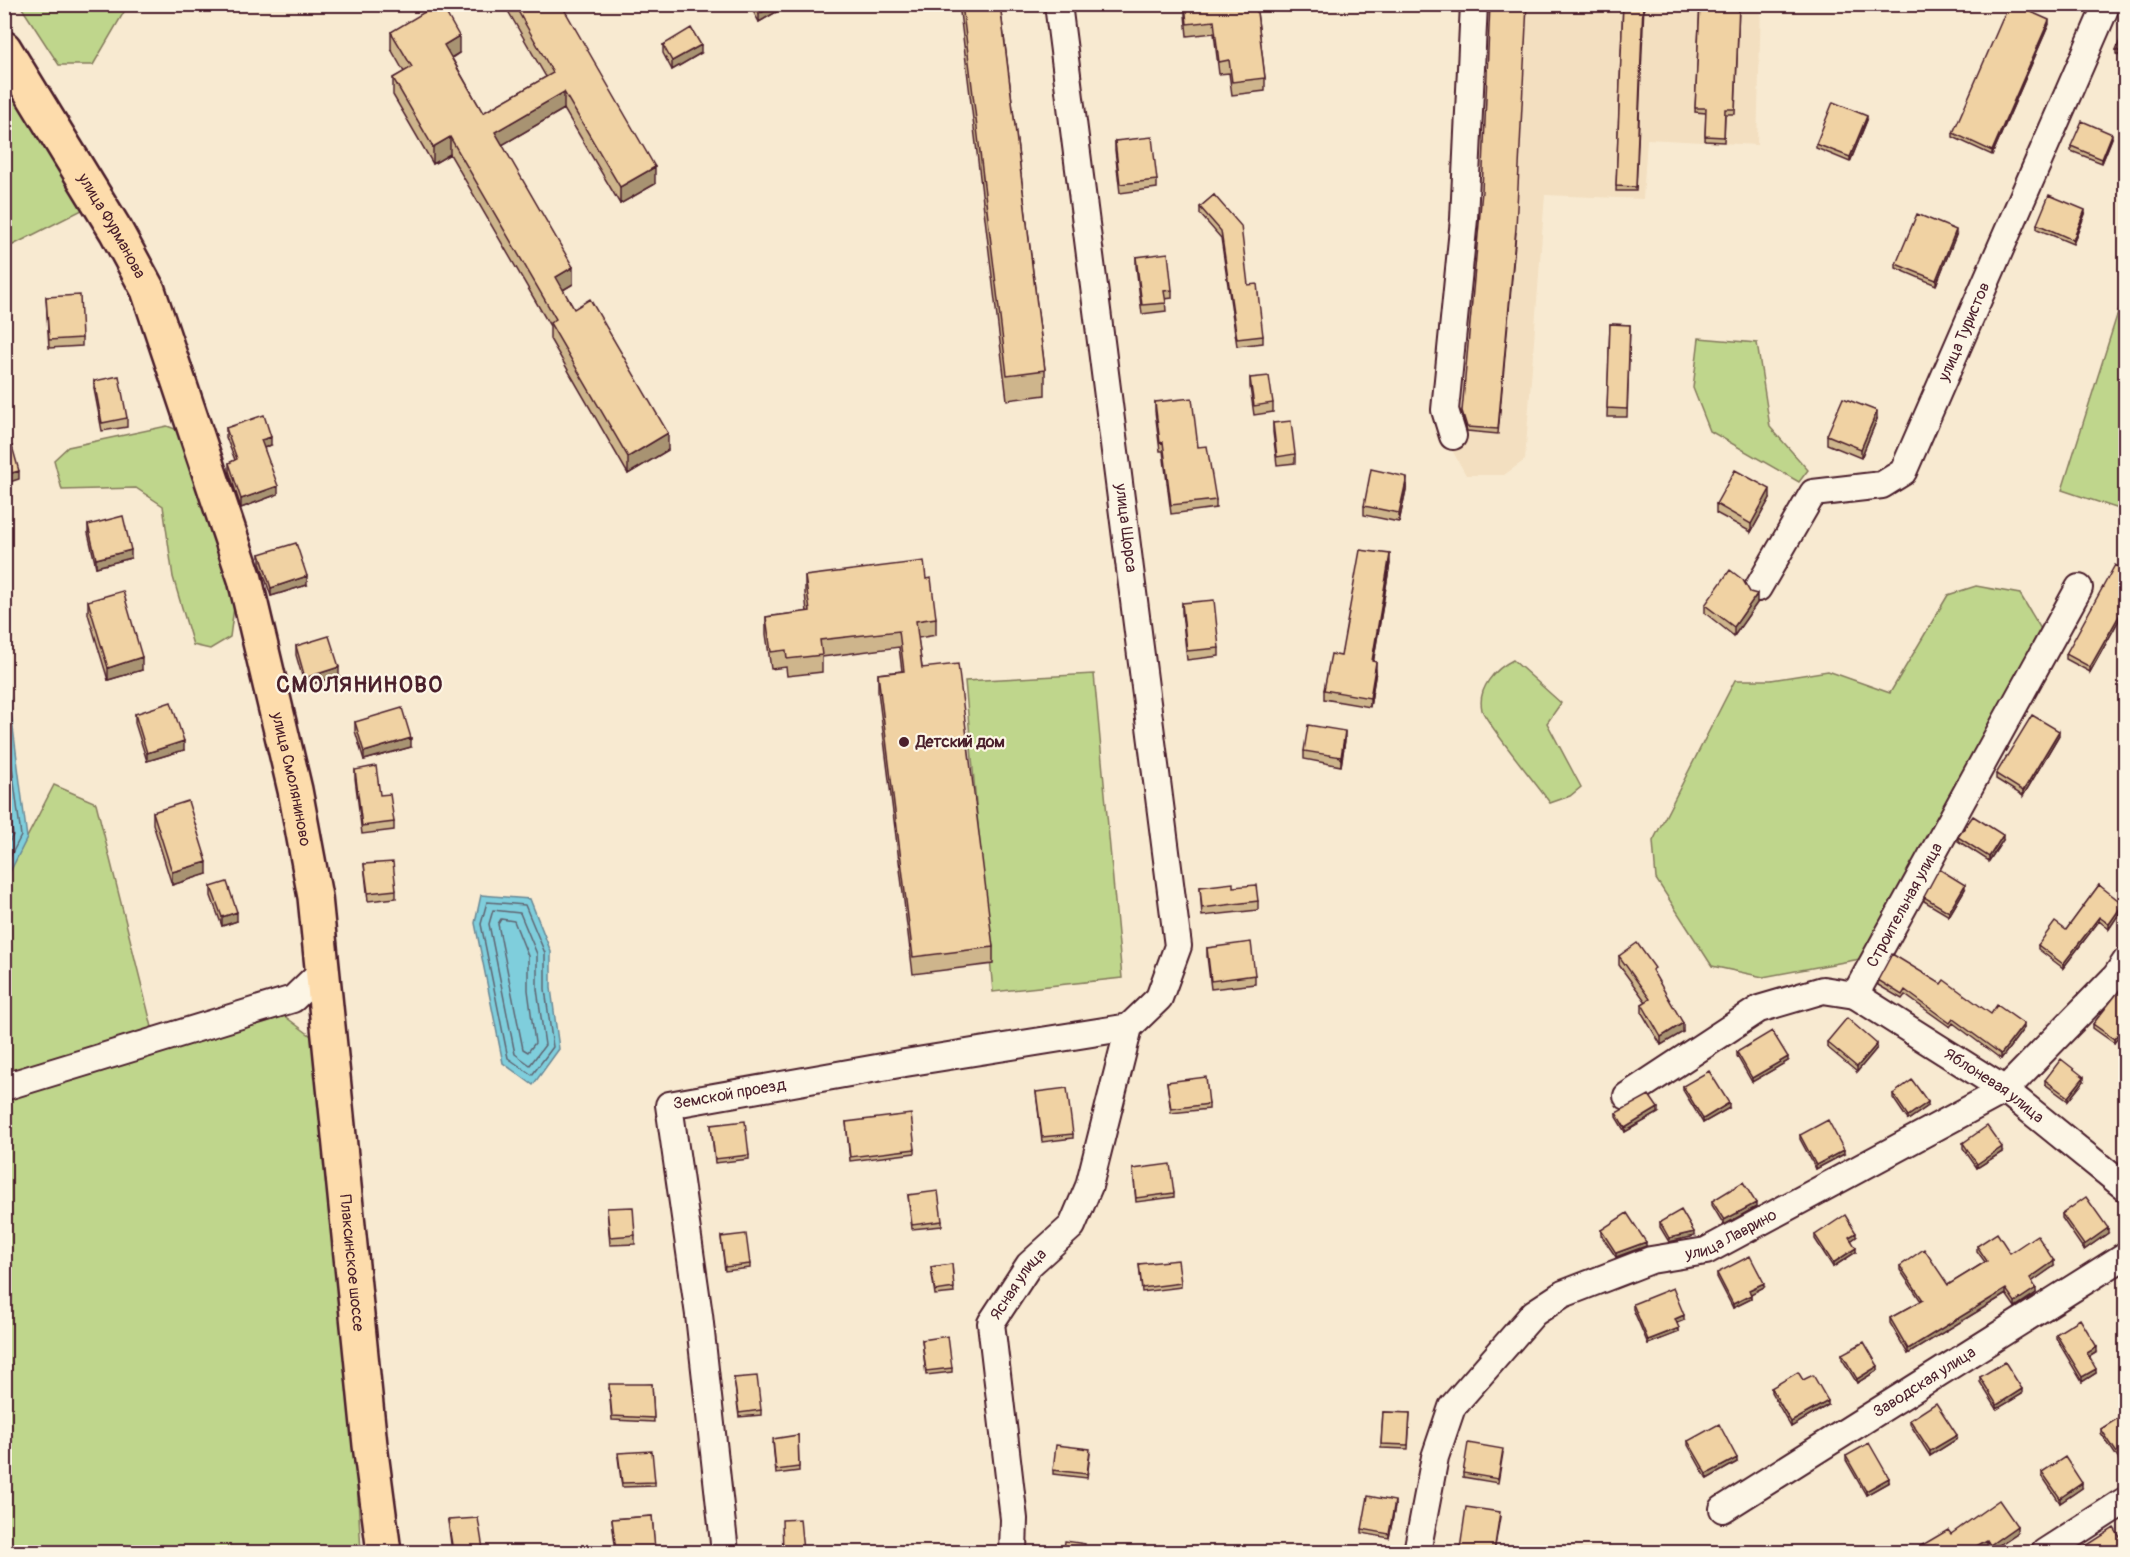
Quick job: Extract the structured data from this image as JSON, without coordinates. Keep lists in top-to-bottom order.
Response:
{
  "streets": {
    "main road": ["улица Фурманова", "улица Смоляниново", "Плаксинское шоссе"],
    "street": [
      "улица Туристов",
      "улица Щорса",
      "Строительная улица",
      "Яблоневая улица",
      "Земской проезд",
      "улица Лаврино",
      "Ясная улица",
      "Заводская улица"
    ]
  },
  "crossings": [
    ["улица Фурманова", "улица Смоляниново"],
    ["улица Щорса", "Земской проезд"],
    ["улица Щорса", "Ясная улица"],
    ["улица Смоляниново", "Плаксинское шоссе"],
    ["Строительная улица", "Яблоневая улица"],
    ["Яблоневая улица", "улица Лаврино"],
    ["Земской проезд", "Ясная улица"]
  ],
  "districts": ["СМОЛЯНИНОВО"],
  "places": ["Детский дом"]
}
